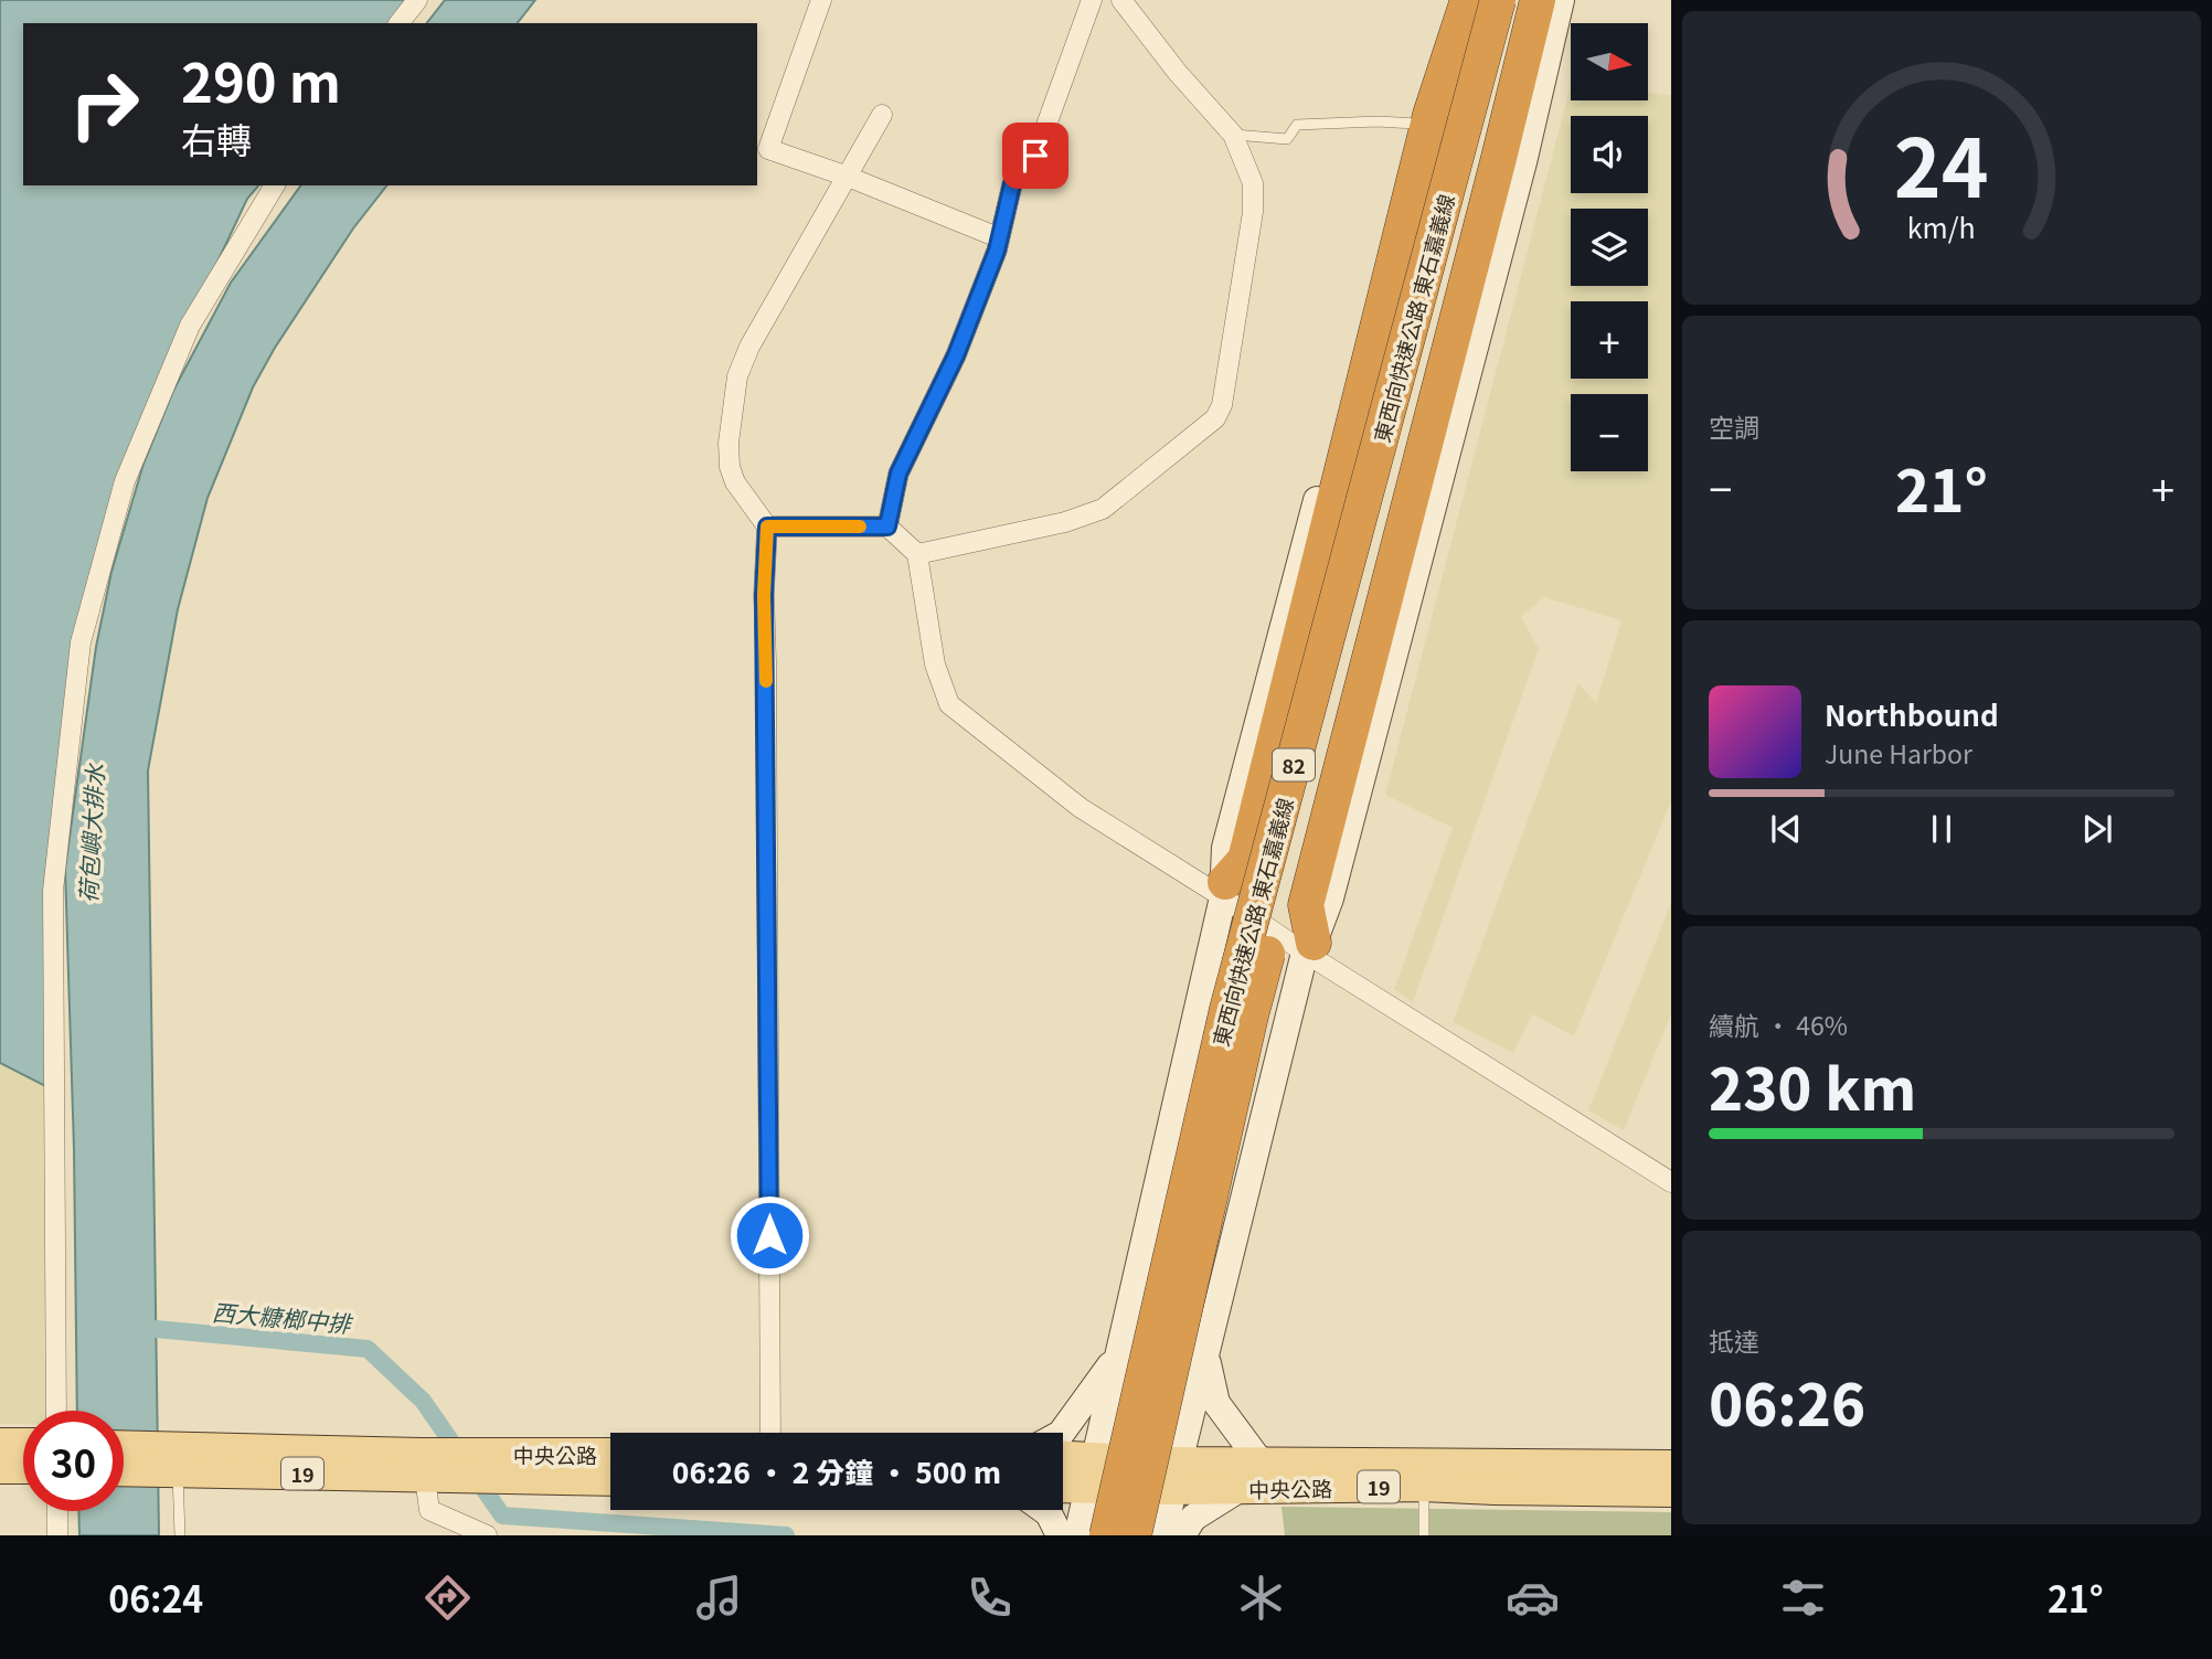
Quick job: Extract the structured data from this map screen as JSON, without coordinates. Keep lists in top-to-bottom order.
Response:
{
  "streets": {
    "highway": ["東西向快速公路 東石嘉義線", "82"],
    "main road": ["中央公路", "19"]
  },
  "crossings": [
    ["中央公路", "19"]
  ],
  "water": ["荷包嶼大排水", "西大糠榔中排"],
  "north": "right",
  "page": {
    "map_buttons": ["+", "−"],
    "turn": ["290 m", "右轉"],
    "tile": [
      "空調",
      ["續航 · 46%", "230 km"],
      ["抵達", "06:26"]
    ],
    "heat": ["−", "21°", "+"],
    "song": ["Northbound", "June Harbor"],
    "limit": "30",
    "trip": "06:26 · 2 分鐘 · 500 m",
    "tabs": ["06:24", "21°"],
    "gauge": ["24", "km/h"]
  }
}
